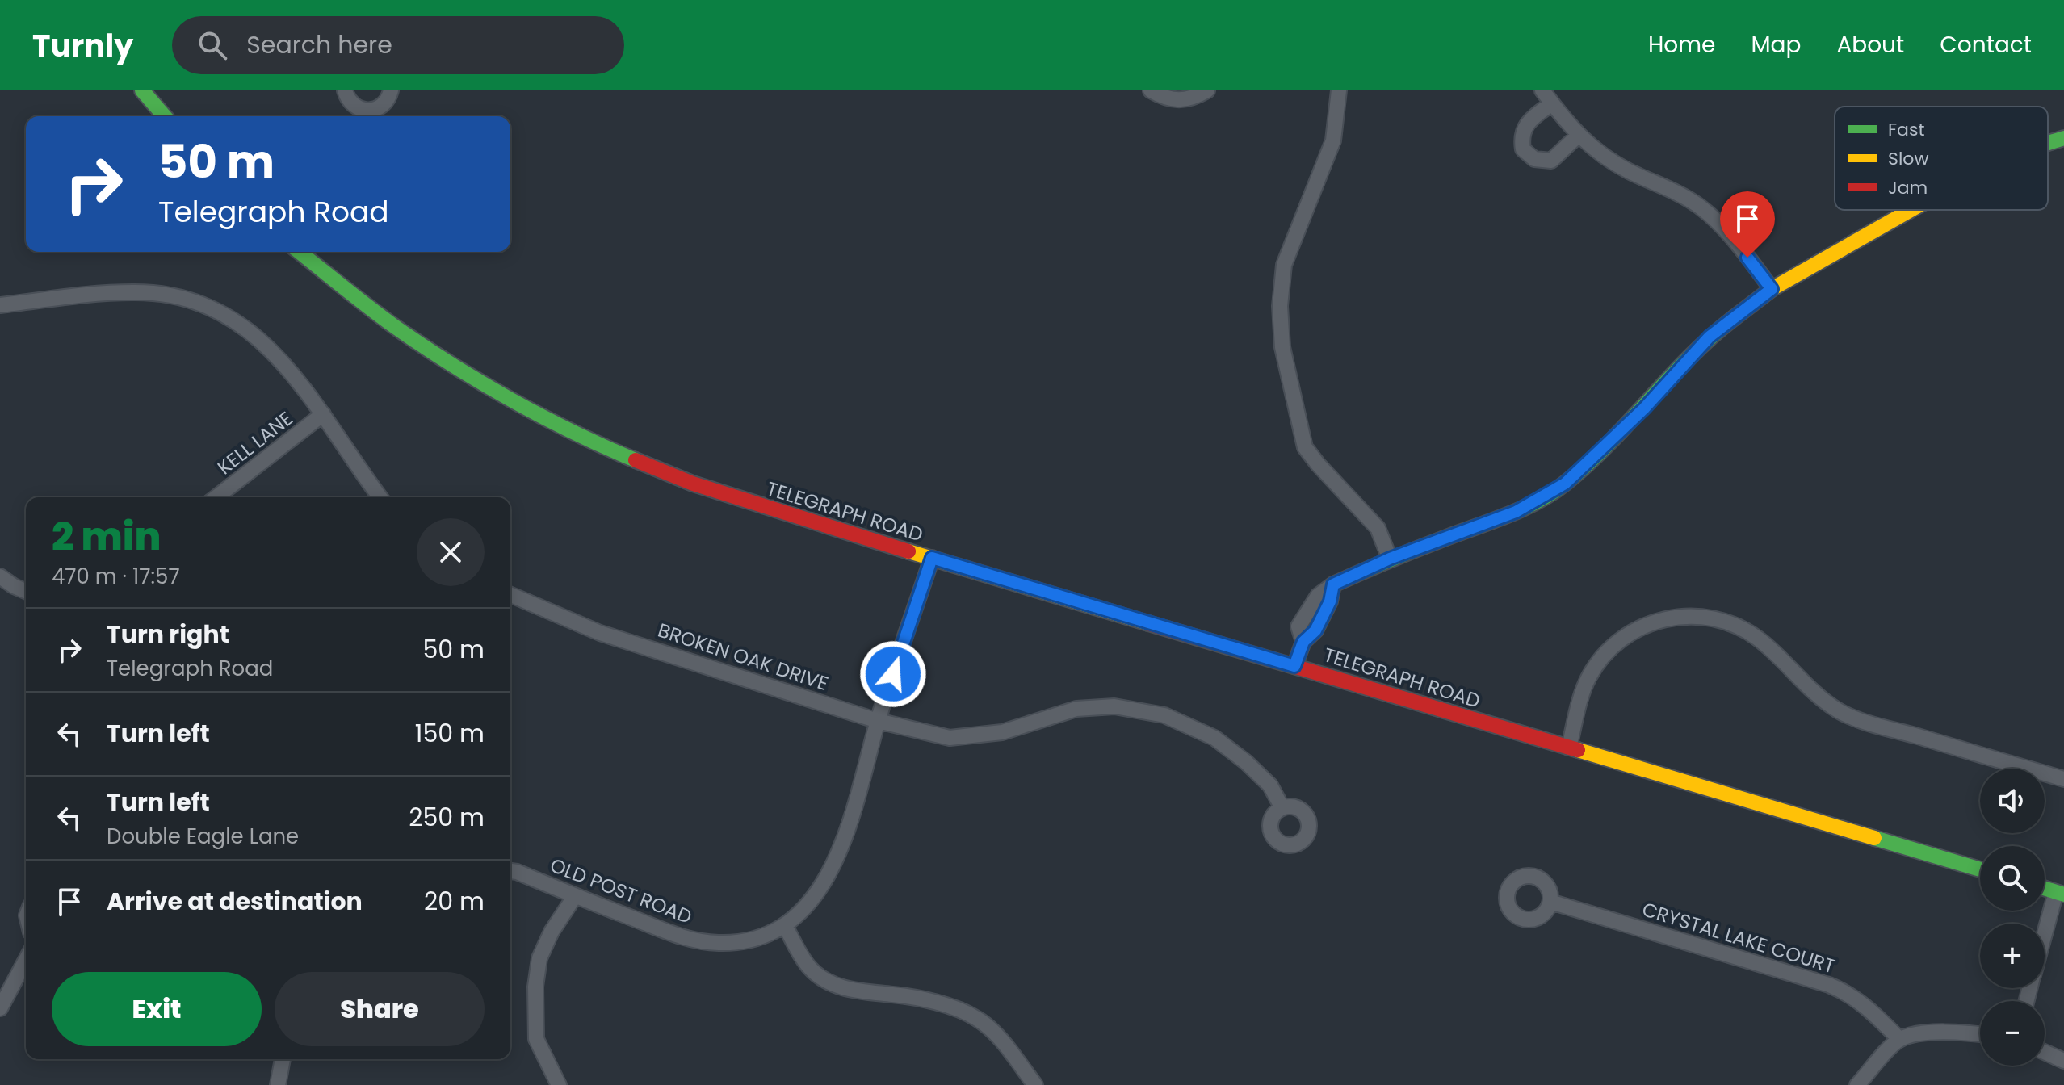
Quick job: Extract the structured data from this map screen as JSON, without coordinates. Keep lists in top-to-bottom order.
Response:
{
  "streets": {
    "main road": ["TELEGRAPH ROAD"],
    "street": [
      "KELL LANE",
      "BROKEN OAK DRIVE",
      "OLD POST ROAD",
      "CRYSTAL LAKE COURT"
    ]
  },
  "crossings": [
    ["TELEGRAPH ROAD", "OLD POST ROAD"],
    ["BROKEN OAK DRIVE", "OLD POST ROAD"]
  ],
  "legend": ["Fast", "Slow", "Jam"],
  "page": {
    "header": "Turnly",
    "search": "Search here",
    "nav": [
      "Home",
      "Map",
      "About",
      "Contact"
    ],
    "turn": ["50 m", "Telegraph Road"],
    "heading": ["2 min", "470 m · 17:57"],
    "list": [
      {
        "name": "Turn right",
        "note": "Telegraph Road",
        "value": "50 m"
      },
      {
        "name": "Turn left",
        "value": "150 m"
      },
      {
        "name": "Turn left",
        "note": "Double Eagle Lane",
        "value": "250 m"
      },
      {
        "name": "Arrive at destination",
        "value": "20 m"
      }
    ],
    "map_buttons": ["+", "−"],
    "buttons": ["Exit", "Share"]
  }
}
